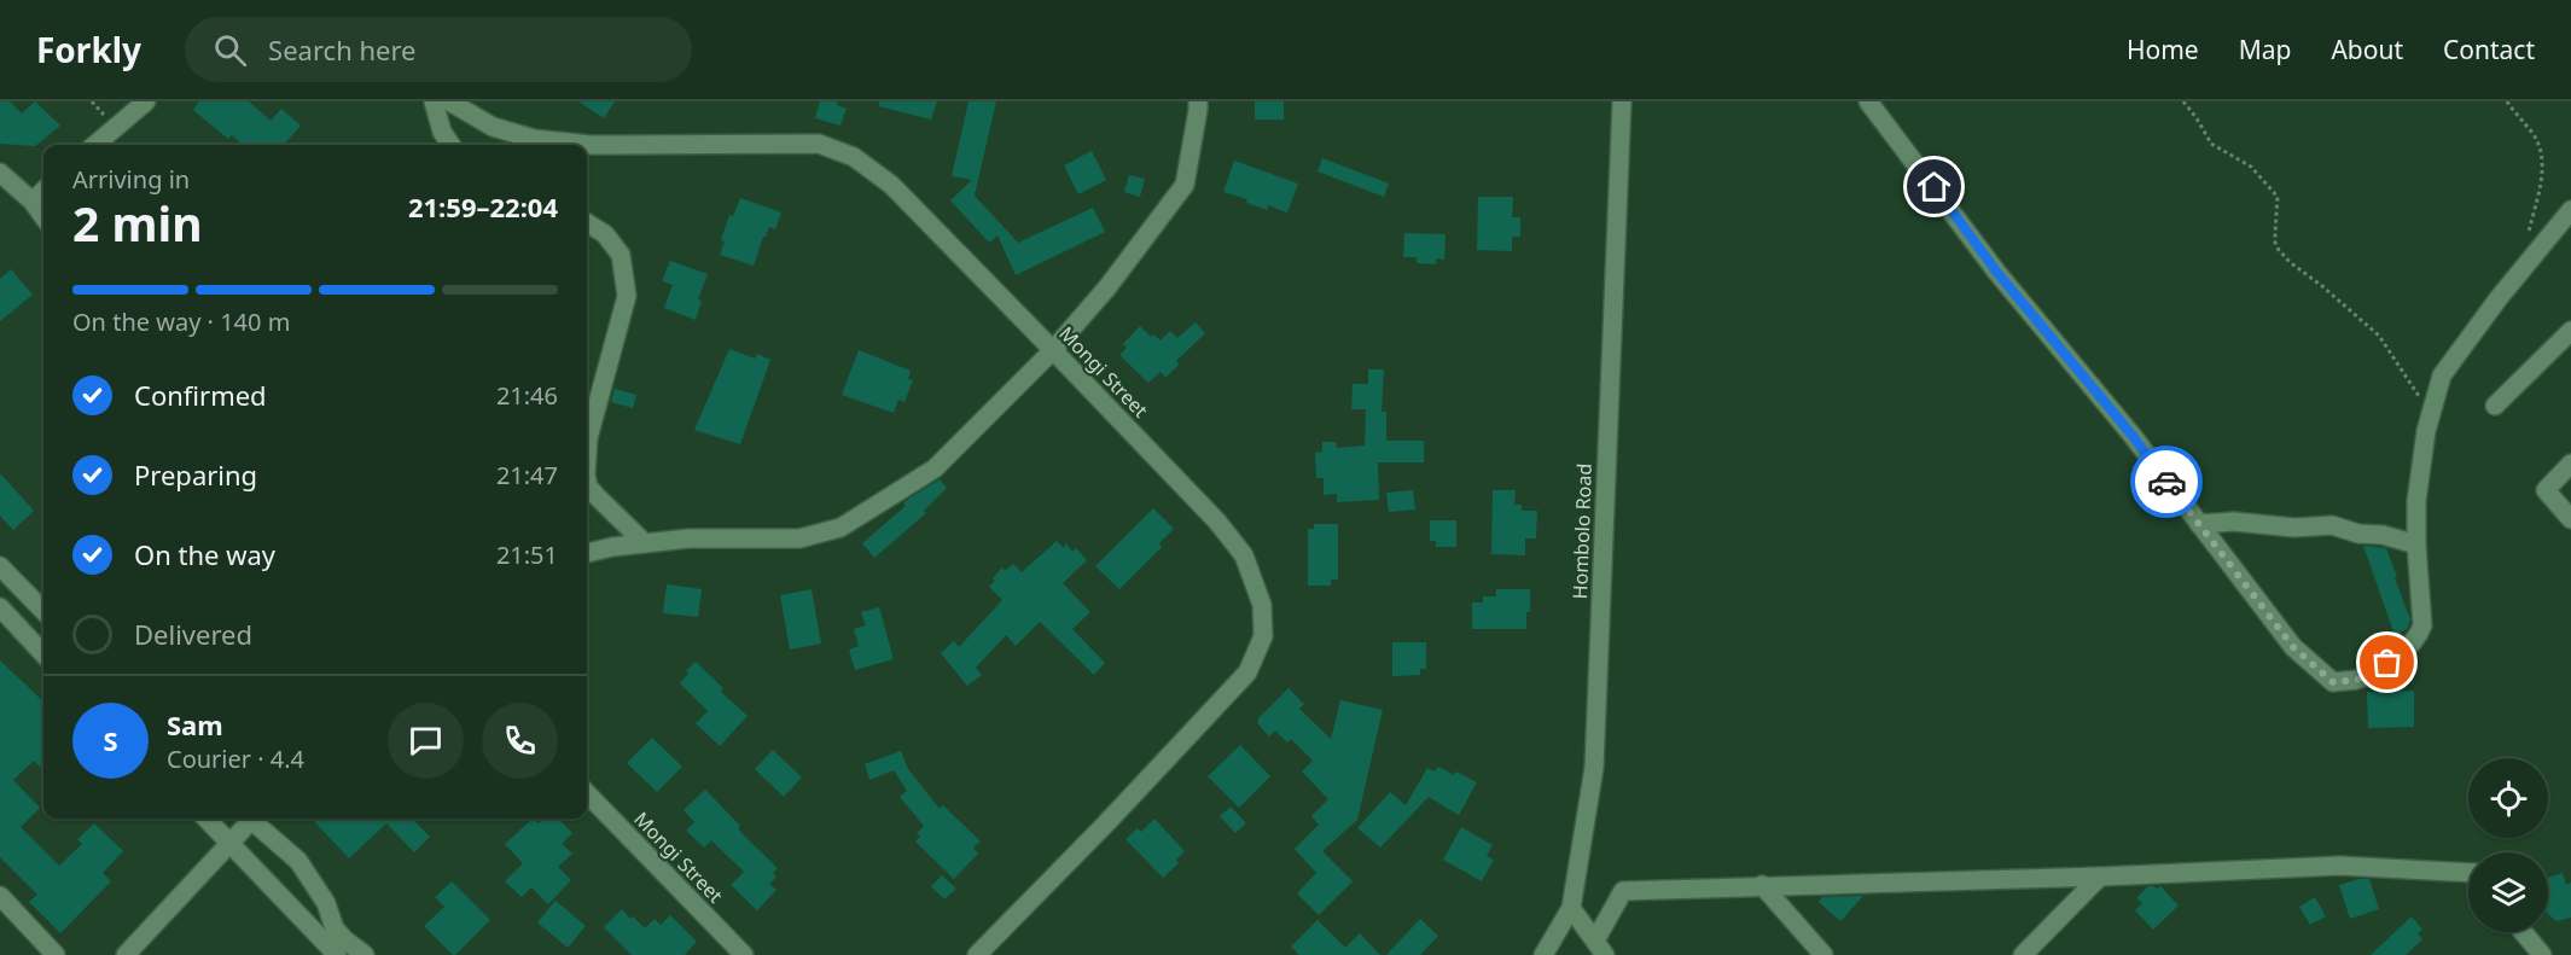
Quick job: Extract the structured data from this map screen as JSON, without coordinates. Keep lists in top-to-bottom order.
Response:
{
  "streets": {
    "street": ["Mongi Street", "Hombolo Road"]
  },
  "page": {
    "header": "Forkly",
    "search": "Search here",
    "nav": [
      "Home",
      "Map",
      "About",
      "Contact"
    ],
    "heading": ["2 min", "Arriving in", "21:59–22:04"],
    "panel": ["Sam", "Courier · 4.4"],
    "bar": "On the way · 140 m",
    "list": [
      ["Confirmed", "21:46"],
      ["Preparing", "21:47"],
      ["On the way", "21:51"],
      "Delivered"
    ],
    "round": "S"
  }
}
